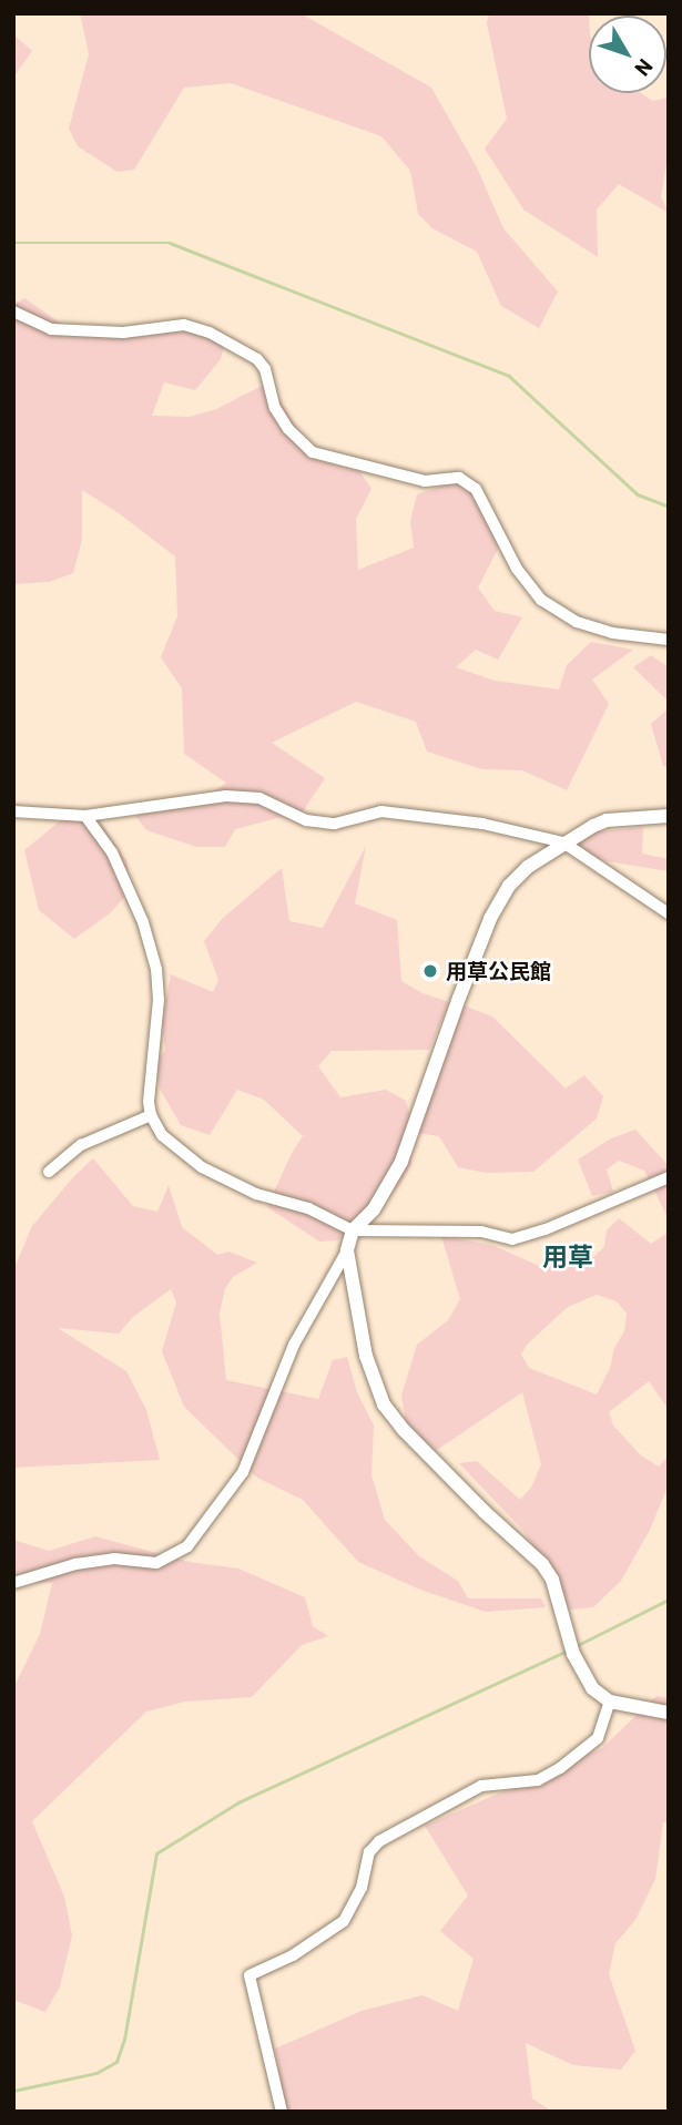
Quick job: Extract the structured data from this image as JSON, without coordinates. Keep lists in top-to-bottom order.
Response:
{
  "districts": ["用草"],
  "places": ["用草公民館"],
  "north": "bottom right"
}
